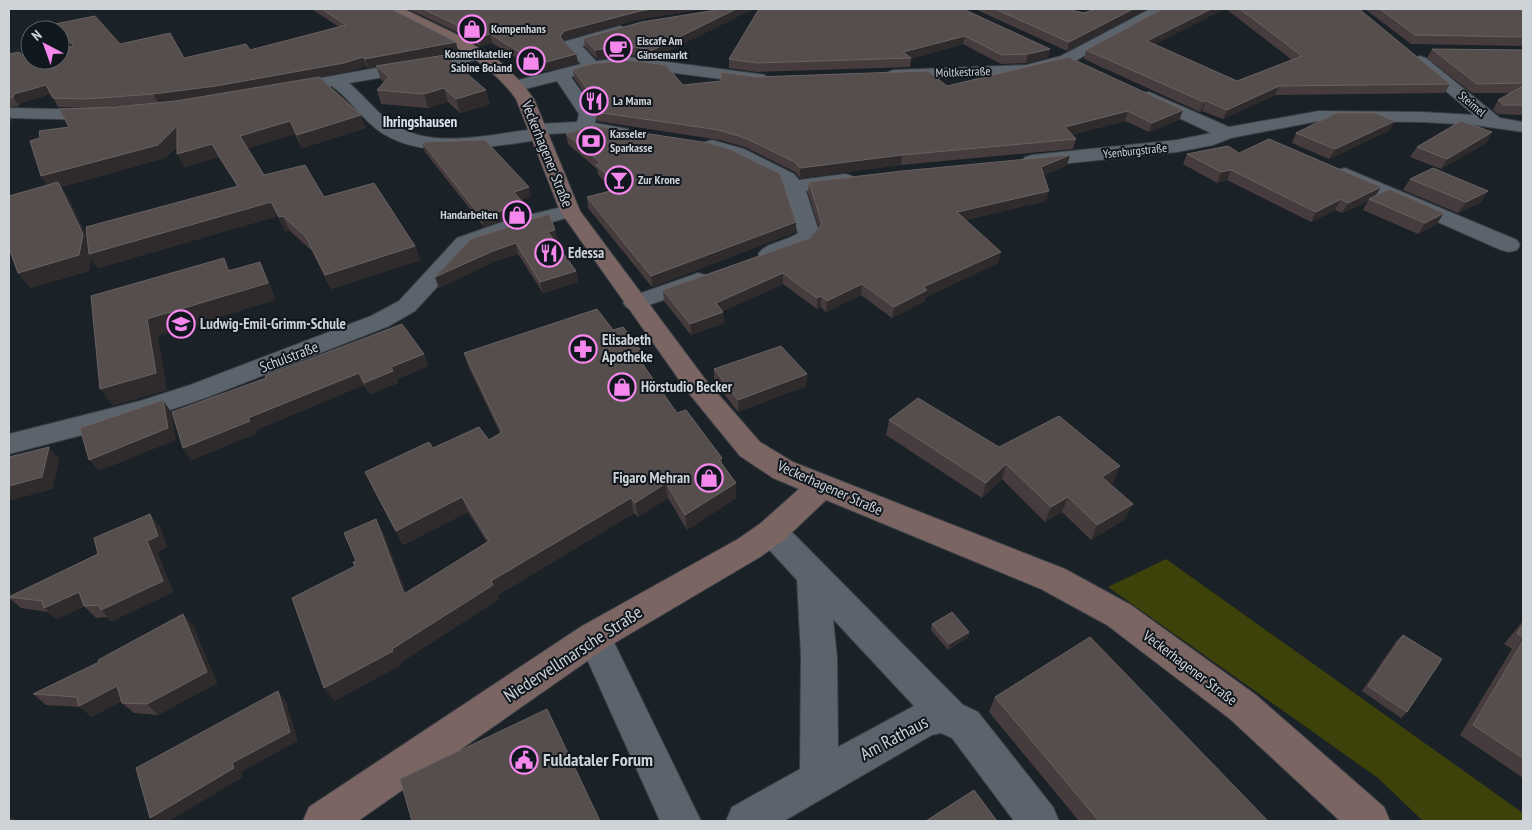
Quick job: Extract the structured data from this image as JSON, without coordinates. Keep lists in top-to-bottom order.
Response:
{
  "streets": {
    "street": [
      "Moltkestraße",
      "Steimel",
      "Ysenburgstraße",
      "Veckerhagener Straße",
      "Schulstraße",
      "Niedervellmarsche Straße",
      "Am Rathaus"
    ]
  },
  "crossings": [
    ["Steimel", "Ysenburgstraße"],
    ["Veckerhagener Straße", "Schulstraße"],
    ["Veckerhagener Straße", "Niedervellmarsche Straße"]
  ],
  "districts": ["Ihringshausen"],
  "places": {
    "shop": [
      "Kompenhans",
      "Kosmetikatelier Sabine Boland",
      "Handarbeiten",
      "Hörstudio Becker",
      "Figaro Mehran"
    ],
    "cafe": ["Eiscafe Am Gänsemarkt"],
    "restaurant": ["La Mama", "Edessa"],
    "bank": ["Kasseler Sparkasse"],
    "bar": ["Zur Krone"],
    "school or university": ["Ludwig-Emil-Grimm-Schule"],
    "pharmacy": ["Elisabeth Apotheke"],
    "public building": ["Fuldataler Forum"]
  },
  "north": "top left"
}
